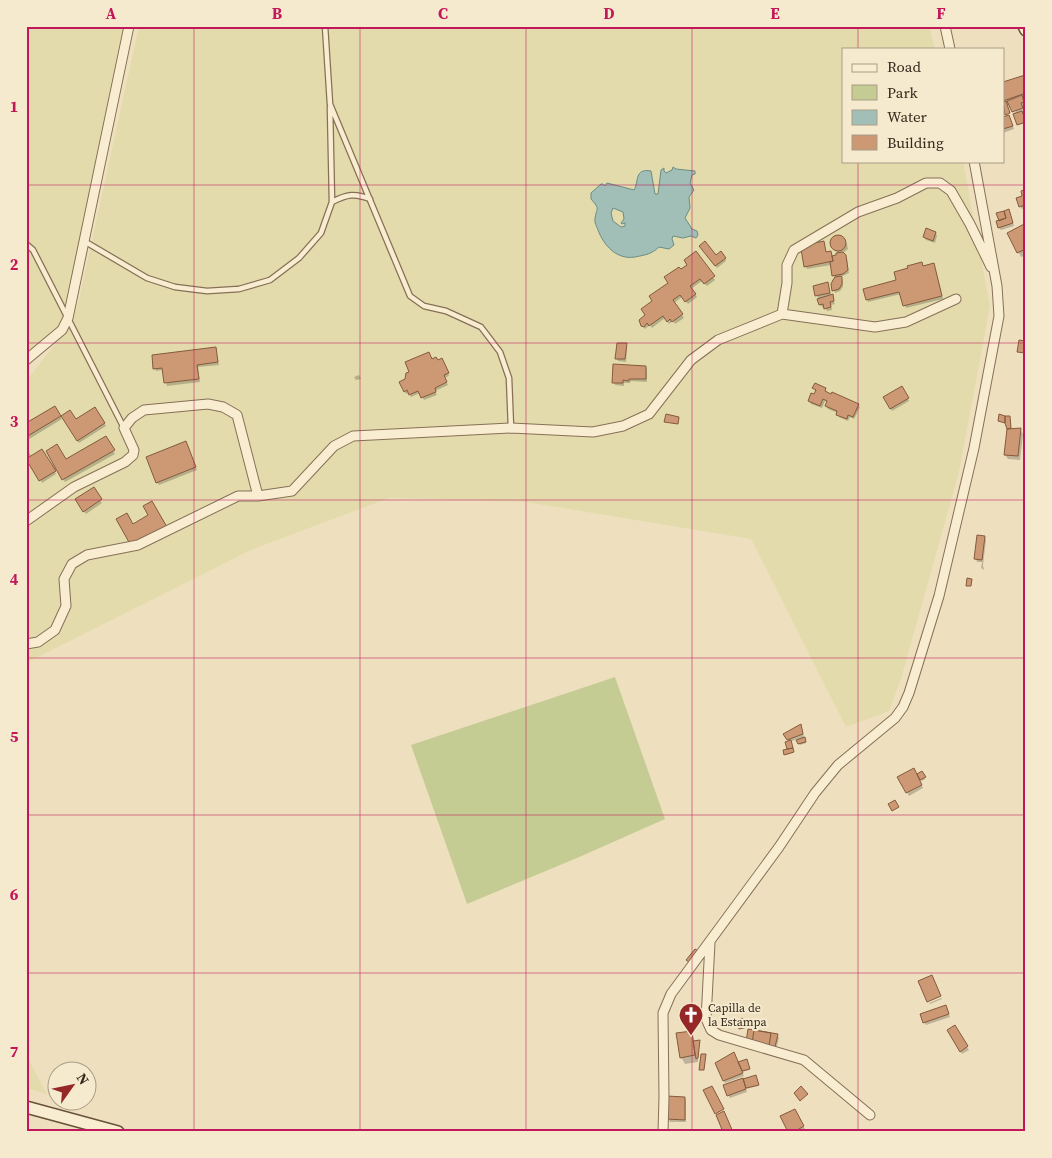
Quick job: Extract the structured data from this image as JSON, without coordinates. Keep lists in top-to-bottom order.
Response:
{
  "places": {
    "church": ["Capilla de la Estampa"]
  },
  "legend": [
    "Road",
    "Park",
    "Water",
    "Building"
  ],
  "north": "top right",
  "grid": {
    "columns": [
      "A",
      "B",
      "C",
      "D",
      "E",
      "F"
    ],
    "rows": [
      "1",
      "2",
      "3",
      "4",
      "5",
      "6",
      "7"
    ]
  }
}
